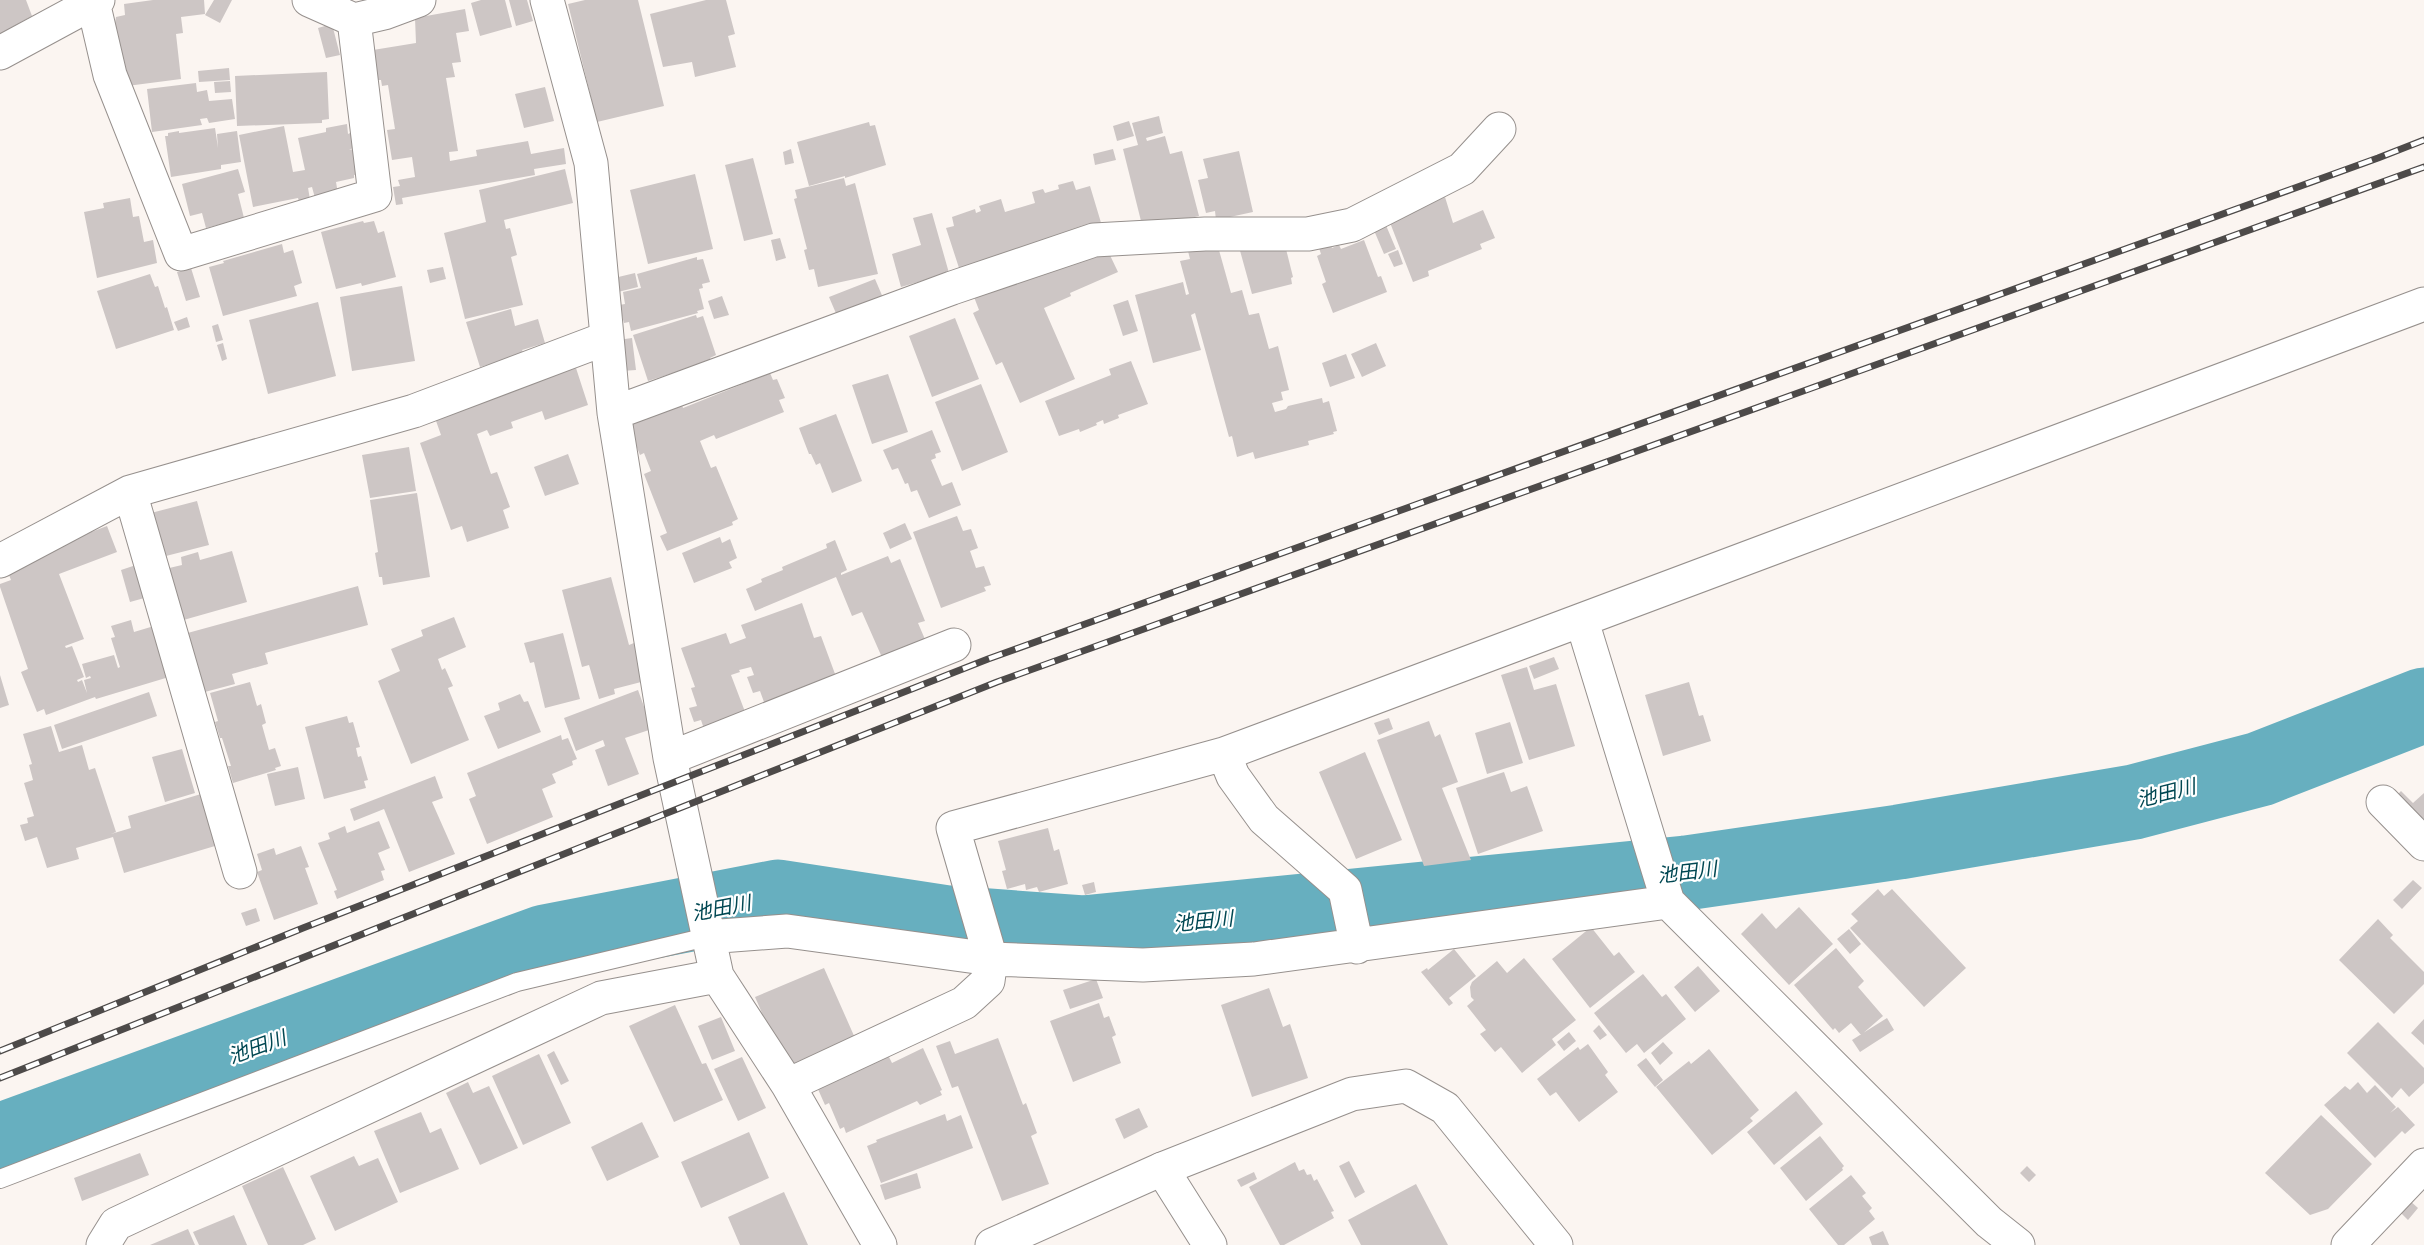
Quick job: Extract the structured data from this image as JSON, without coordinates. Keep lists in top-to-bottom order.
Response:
{
  "water": ["池田川"]
}
